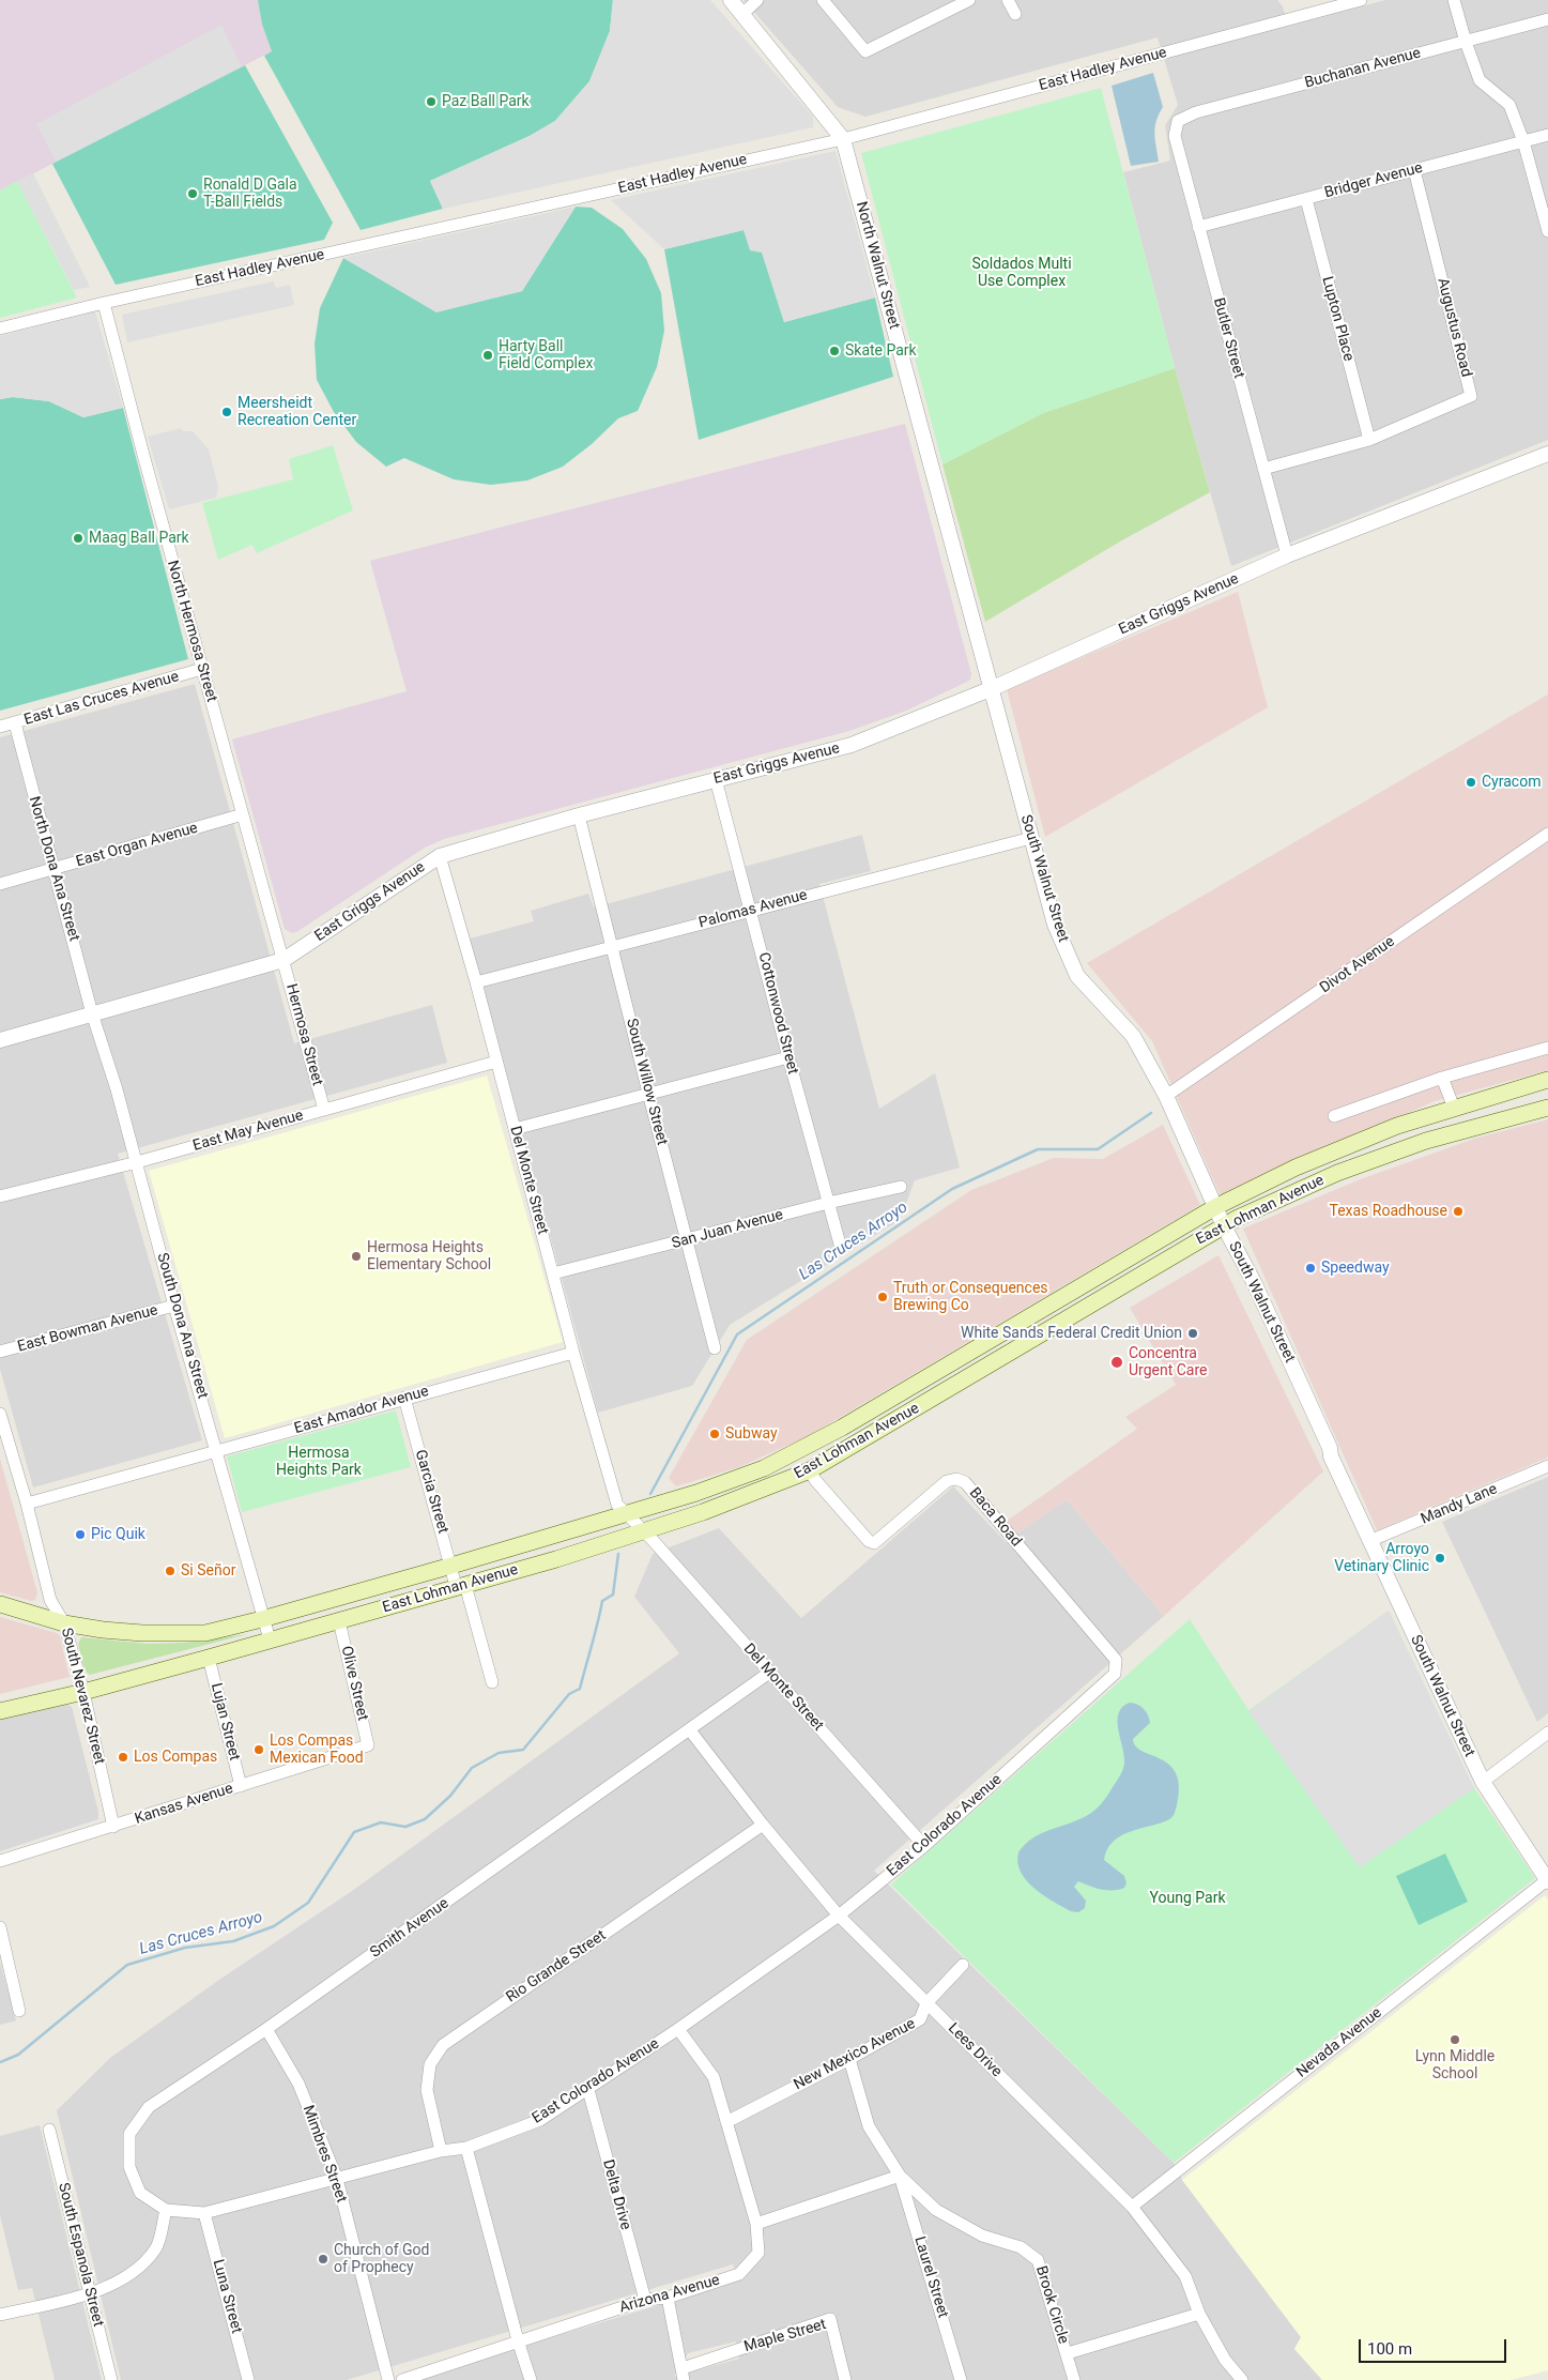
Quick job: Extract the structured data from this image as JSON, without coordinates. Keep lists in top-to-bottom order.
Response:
{
  "streets": {
    "main road": ["East Lohman Avenue"],
    "street": [
      "Buchanan Avenue",
      "East Hadley Avenue",
      "Bridger Avenue",
      "North Walnut Street",
      "Lupton Place",
      "Augustus Road",
      "Butler Street",
      "East Griggs Avenue",
      "North Hermosa Street",
      "East Las Cruces Avenue",
      "East Organ Avenue",
      "North Dona Ana Street",
      "South Walnut Street",
      "Palomas Avenue",
      "Divot Avenue",
      "Cottonwood Street",
      "Hermosa Street",
      "South Willow Street",
      "East May Avenue",
      "Del Monte Street",
      "San Juan Avenue",
      "South Dona Ana Street",
      "East Bowman Avenue",
      "East Amador Avenue",
      "Garcia Street",
      "Mandy Lane",
      "Baca Road",
      "Olive Street",
      "South Nevarez Street",
      "Lujan Street",
      "Kansas Avenue",
      "East Colorado Avenue",
      "Smith Avenue",
      "Rio Grande Street",
      "Nevada Avenue",
      "Lees Drive",
      "New Mexico Avenue",
      "Mimbres Street",
      "Delta Drive",
      "South Espanola Street",
      "Laurel Street",
      "Arizona Avenue",
      "Luna Street",
      "Brook Circle",
      "Maple Street"
    ]
  },
  "crossings": [
    ["Buchanan Avenue", "Butler Street"],
    ["East Hadley Avenue", "North Walnut Street"],
    ["East Hadley Avenue", "North Hermosa Street"],
    ["Bridger Avenue", "Lupton Place"],
    ["Bridger Avenue", "Augustus Road"],
    ["Bridger Avenue", "Butler Street"],
    ["North Walnut Street", "East Griggs Avenue"],
    ["North Walnut Street", "South Walnut Street"],
    ["Lupton Place", "Augustus Road"],
    ["Augustus Road", "Butler Street"],
    ["Butler Street", "East Griggs Avenue"],
    ["East Griggs Avenue", "North Hermosa Street"],
    ["East Griggs Avenue", "North Dona Ana Street"],
    ["East Griggs Avenue", "South Walnut Street"],
    ["East Griggs Avenue", "Cottonwood Street"],
    ["East Griggs Avenue", "Hermosa Street"],
    ["East Griggs Avenue", "South Willow Street"],
    ["East Griggs Avenue", "Del Monte Street"],
    ["East Griggs Avenue", "South Dona Ana Street"],
    ["North Hermosa Street", "East Las Cruces Avenue"],
    ["North Hermosa Street", "East Organ Avenue"],
    ["North Hermosa Street", "Hermosa Street"],
    ["East Las Cruces Avenue", "North Dona Ana Street"],
    ["East Organ Avenue", "North Dona Ana Street"],
    ["North Dona Ana Street", "South Dona Ana Street"],
    ["South Walnut Street", "Palomas Avenue"],
    ["South Walnut Street", "Divot Avenue"],
    ["South Walnut Street", "East Lohman Avenue"],
    ["South Walnut Street", "Mandy Lane"],
    ["South Walnut Street", "Nevada Avenue"],
    ["Palomas Avenue", "Cottonwood Street"],
    ["Palomas Avenue", "South Willow Street"],
    ["Palomas Avenue", "Del Monte Street"],
    ["Cottonwood Street", "San Juan Avenue"],
    ["Hermosa Street", "East May Avenue"],
    ["South Willow Street", "San Juan Avenue"],
    ["East May Avenue", "Del Monte Street"],
    ["East May Avenue", "South Dona Ana Street"],
    ["Del Monte Street", "East Lohman Avenue"],
    ["Del Monte Street", "San Juan Avenue"],
    ["Del Monte Street", "East Amador Avenue"],
    ["Del Monte Street", "East Colorado Avenue"],
    ["Del Monte Street", "Smith Avenue"],
    ["East Lohman Avenue", "South Dona Ana Street"],
    ["East Lohman Avenue", "Garcia Street"],
    ["East Lohman Avenue", "Baca Road"],
    ["East Lohman Avenue", "Olive Street"],
    ["East Lohman Avenue", "South Nevarez Street"],
    ["East Lohman Avenue", "Lujan Street"],
    ["South Dona Ana Street", "East Bowman Avenue"],
    ["South Dona Ana Street", "East Amador Avenue"],
    ["East Amador Avenue", "Garcia Street"],
    ["East Amador Avenue", "South Nevarez Street"],
    ["Baca Road", "East Colorado Avenue"],
    ["Olive Street", "Kansas Avenue"],
    ["South Nevarez Street", "Kansas Avenue"],
    ["Lujan Street", "Kansas Avenue"],
    ["East Colorado Avenue", "Smith Avenue"],
    ["East Colorado Avenue", "Rio Grande Street"],
    ["East Colorado Avenue", "Lees Drive"],
    ["East Colorado Avenue", "Mimbres Street"],
    ["East Colorado Avenue", "Delta Drive"],
    ["East Colorado Avenue", "Luna Street"],
    ["Smith Avenue", "Lees Drive"],
    ["Smith Avenue", "Mimbres Street"],
    ["Rio Grande Street", "Lees Drive"],
    ["Nevada Avenue", "Lees Drive"],
    ["Lees Drive", "New Mexico Avenue"],
    ["New Mexico Avenue", "Brook Circle"],
    ["Delta Drive", "Arizona Avenue"],
    ["Laurel Street", "Brook Circle"]
  ],
  "water": ["Las Cruces Arroyo"],
  "parks": ["Soldados Multi Use Complex", "Hermosa Heights Park", "Young Park"],
  "places": [
    "Paz Ball Park",
    "Ronald D Gala T-Ball Fields",
    "Skate Park",
    "Harty Ball Field Complex",
    "Meersheidt Recreation Center",
    "Maag Ball Park",
    "Cyracom",
    "Texas Roadhouse",
    "Hermosa Heights Elementary School",
    "Speedway",
    "Truth or Consequences Brewing Co",
    "White Sands Federal Credit Union",
    "Concentra Urgent Care",
    "Subway",
    "Pic Quik",
    "Arroyo Vetinary Clinic",
    "Si Señor",
    "Los Compas Mexican Food",
    "Los Compas",
    "Lynn Middle School",
    "Church of God of Prophecy"
  ],
  "scale_bar": "100 m"
}
